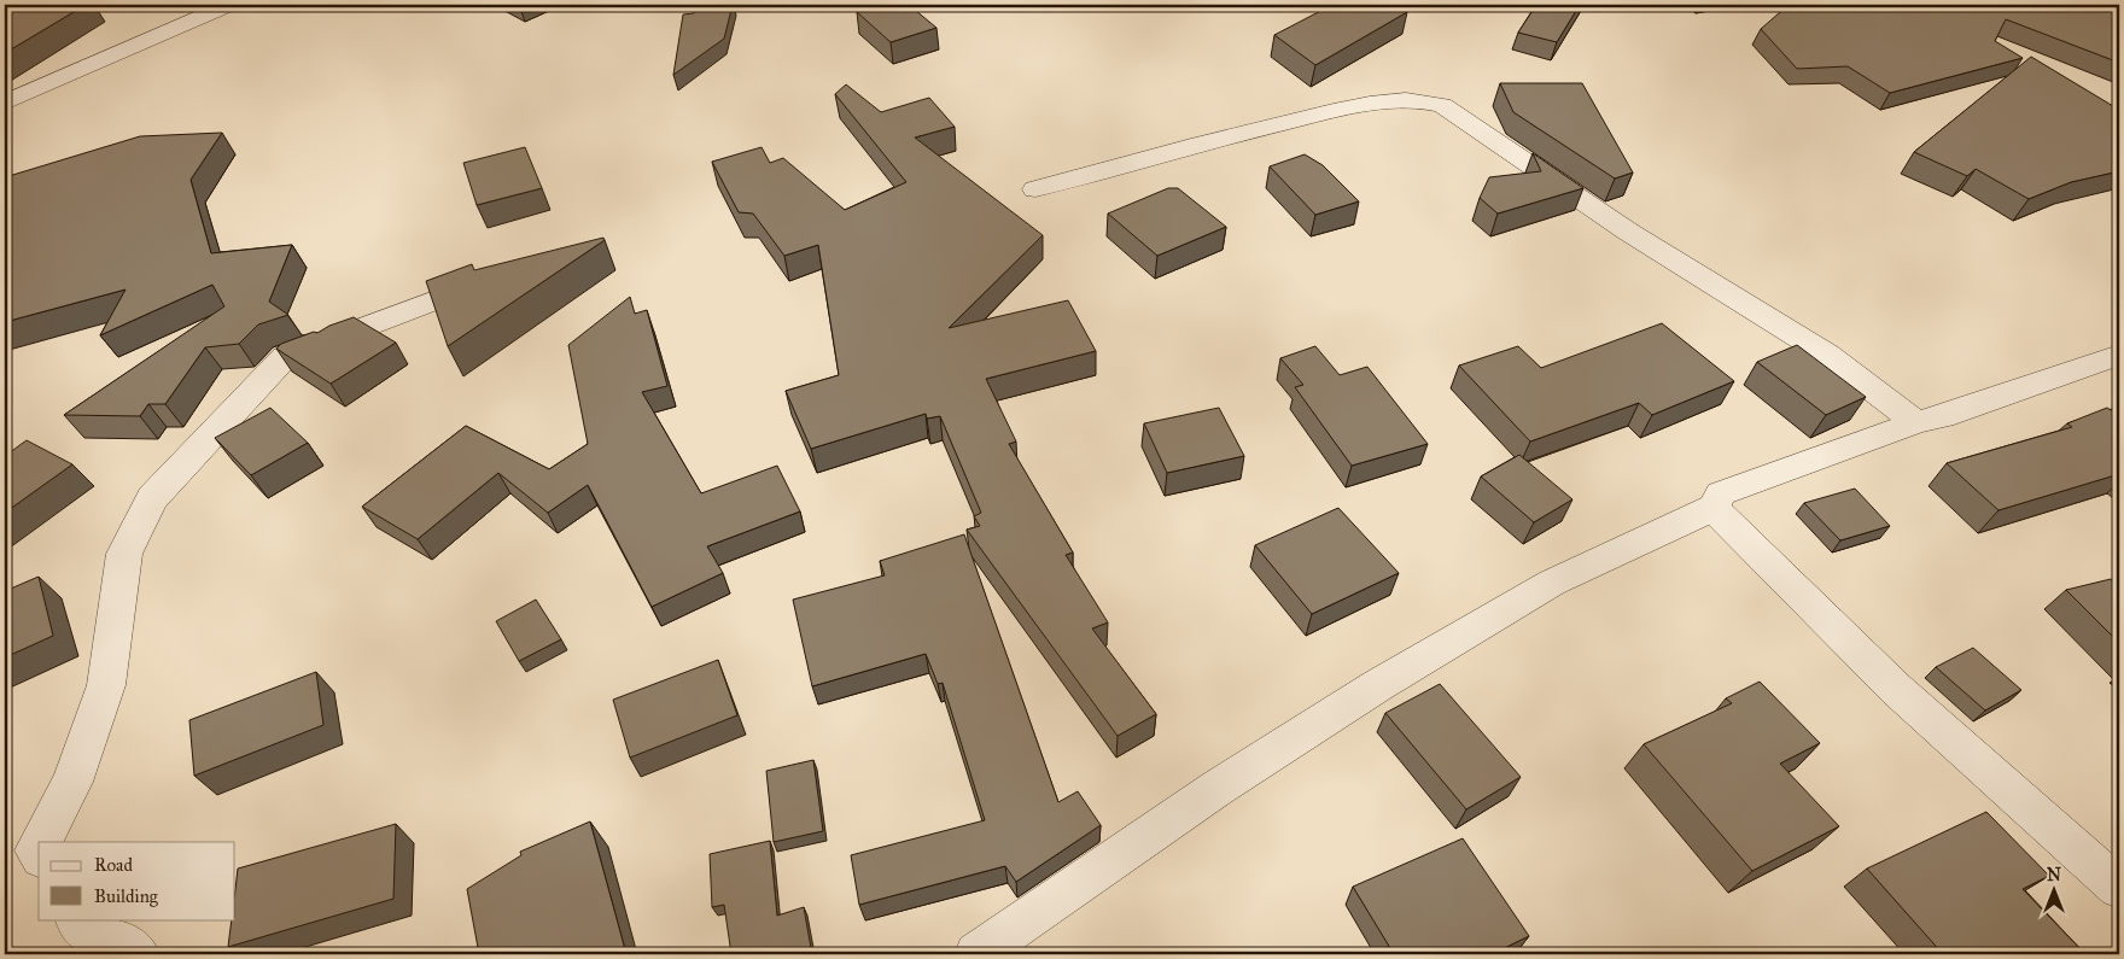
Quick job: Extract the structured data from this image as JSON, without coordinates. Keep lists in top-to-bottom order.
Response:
{
  "legend": ["Road", "Building"],
  "north": "top"
}
